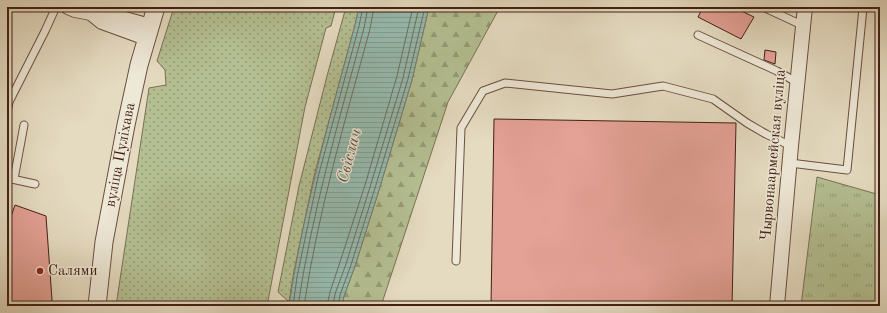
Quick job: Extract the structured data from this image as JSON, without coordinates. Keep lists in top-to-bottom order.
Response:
{
  "streets": {
    "street": ["вуліца Пуліхава", "Чырвонаармейская вуліца"]
  },
  "water": ["Свіслач"],
  "places": ["Салями"]
}
